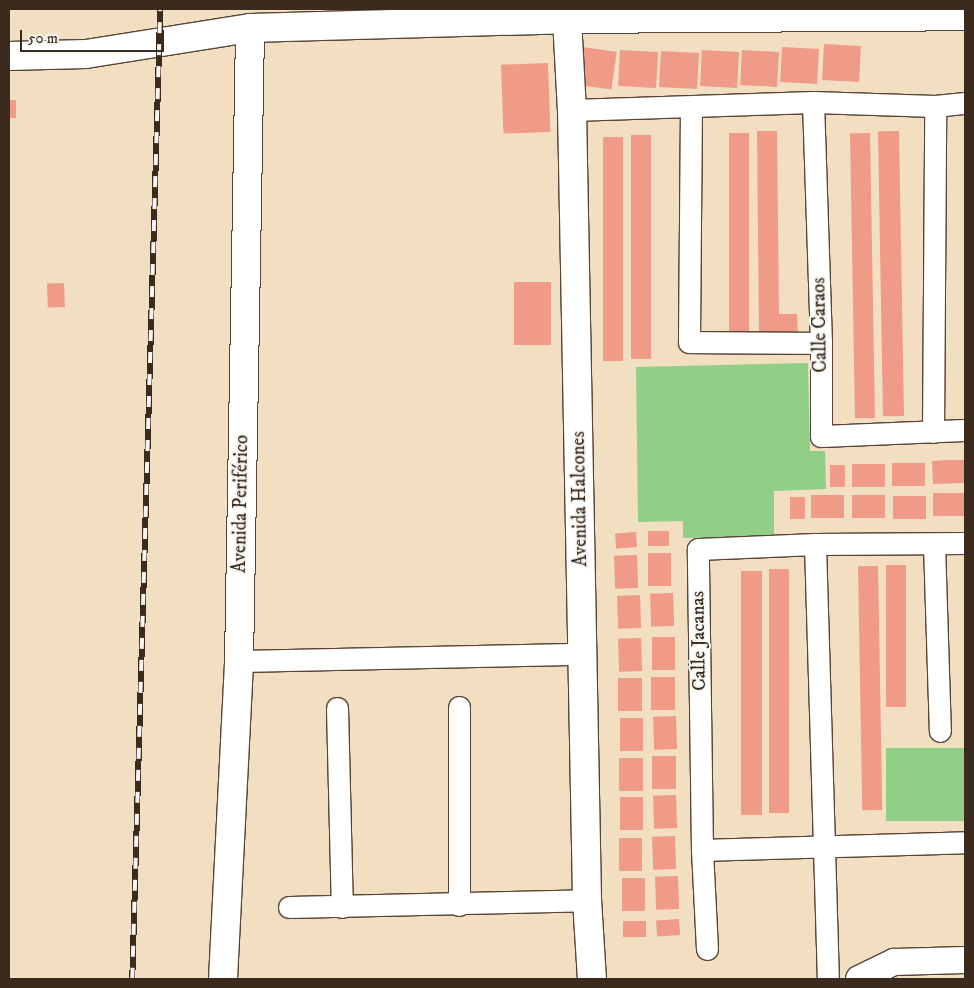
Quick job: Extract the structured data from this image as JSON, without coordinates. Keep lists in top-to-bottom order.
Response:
{
  "streets": {
    "main road": ["Avenida Halcones", "Avenida Periférico"],
    "street": ["Calle Caraos", "Calle Jacanas"]
  },
  "scale_bar": "50 m"
}
